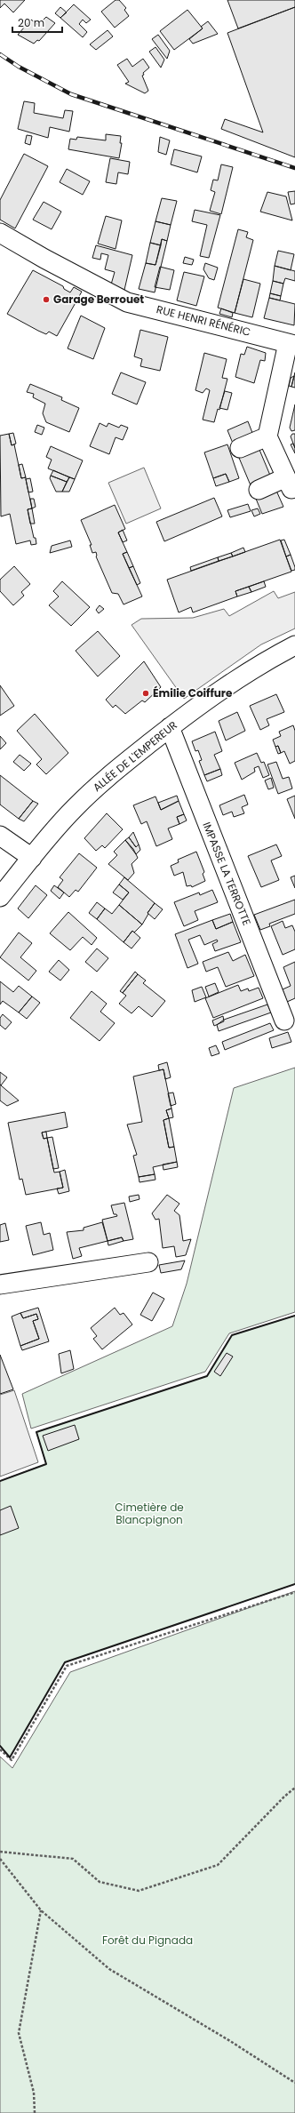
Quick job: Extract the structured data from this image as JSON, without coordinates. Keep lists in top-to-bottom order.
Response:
{
  "streets": {
    "street": ["RUE HENRI RÉNÉRIC", "ALLÉE DE L'EMPEREUR", "IMPASSE LA TERROTTE"]
  },
  "crossings": [
    ["ALLÉE DE L'EMPEREUR", "IMPASSE LA TERROTTE"]
  ],
  "parks": ["Cimetière de Blancpignon", "Forêt du Pignada"],
  "places": ["Garage Berrouet", "Émilie Coiffure"],
  "scale_bar": "20 m"
}
